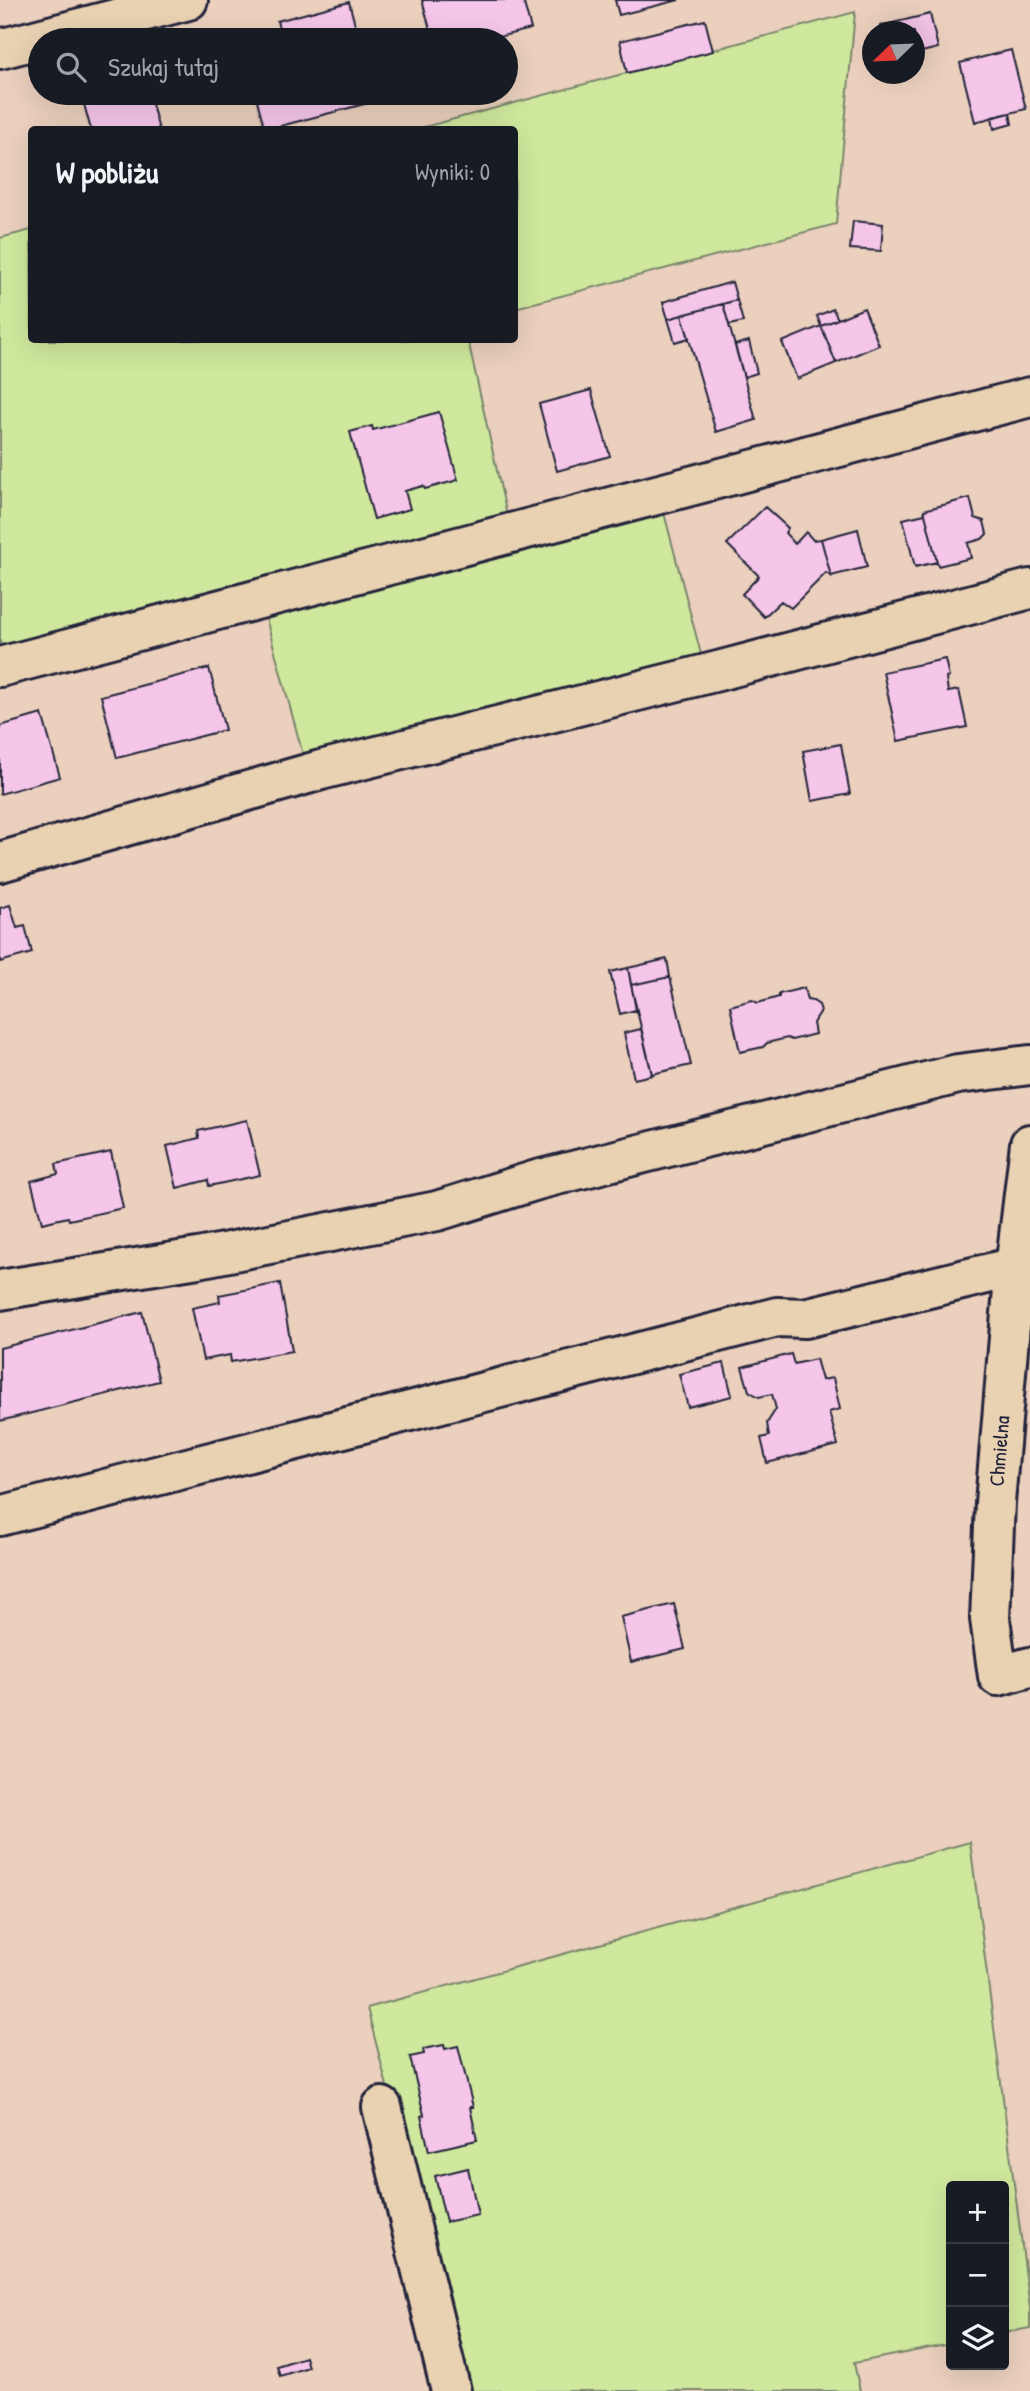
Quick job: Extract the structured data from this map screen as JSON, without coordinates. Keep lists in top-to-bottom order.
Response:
{
  "streets": {
    "street": ["Chmielna"]
  },
  "north": "bottom left",
  "page": {
    "search": "Szukaj tutaj",
    "heading": ["W pobliżu", "Wyniki: 0"],
    "map_buttons": ["+", "−"]
  }
}
